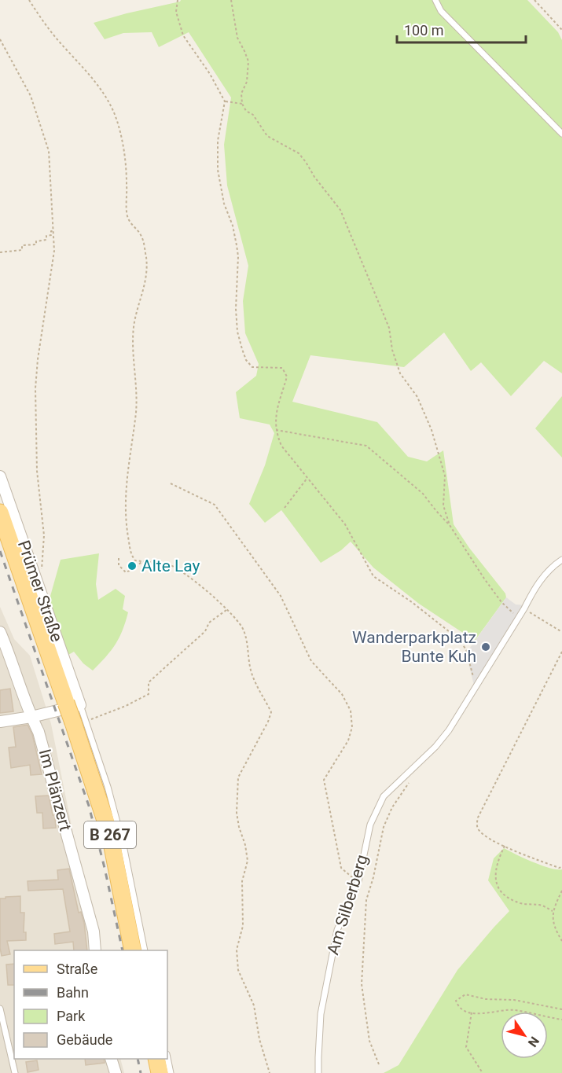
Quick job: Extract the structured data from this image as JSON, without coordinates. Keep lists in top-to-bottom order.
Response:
{
  "streets": {
    "main road": ["B 267"],
    "street": ["Prümer Straße", "Im Plänzert"],
    "lane": ["Am Silberberg"]
  },
  "crossings": [
    ["Prümer Straße", "B 267"]
  ],
  "places": ["Alte Lay", "Wanderparkplatz Bunte Kuh"],
  "legend": [
    "Straße",
    "Bahn",
    "Park",
    "Gebäude"
  ],
  "scale_bar": "100 m",
  "north": "bottom right"
}
